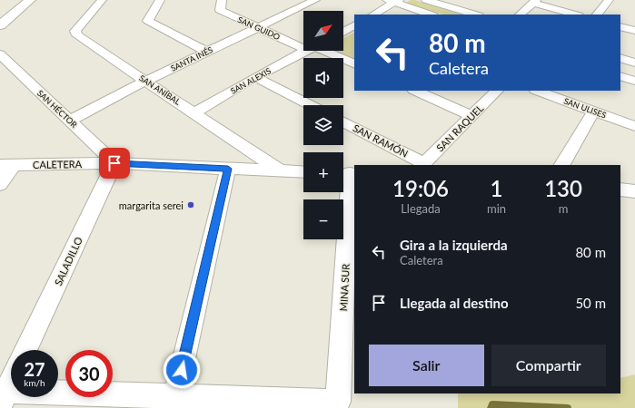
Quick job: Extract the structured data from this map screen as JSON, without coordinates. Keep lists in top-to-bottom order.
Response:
{
  "streets": {
    "street": [
      "SAN GUIDO",
      "SANTA INÉS",
      "SAN ALEXIS",
      "SAN ANÍBAL",
      "SAN ULISES",
      "SAN HÉCTOR",
      "SAN RAQUEL",
      "SAN RAMÓN",
      "CALETERA",
      "SALADILLO",
      "MINA SUR"
    ]
  },
  "crossings": [
    ["SAN GUIDO", "SANTA INÉS"],
    ["SANTA INÉS", "SAN ANÍBAL"],
    ["SANTA INÉS", "SAN HÉCTOR"],
    ["SAN ALEXIS", "SAN ANÍBAL"],
    ["SAN ANÍBAL", "CALETERA"],
    ["SAN HÉCTOR", "CALETERA"],
    ["SAN HÉCTOR", "SALADILLO"],
    ["SAN RAQUEL", "SAN RAMÓN"],
    ["CALETERA", "SALADILLO"]
  ],
  "places": ["margarita serei"],
  "north": "top right",
  "page": {
    "map_buttons": ["+", "−"],
    "turn": ["80 m", "Caletera"],
    "eta": [
      "19:06",
      "Llegada",
      "1",
      "min",
      "130",
      "m"
    ],
    "list": [
      {
        "name": "Gira a la izquierda",
        "note": "Caletera",
        "value": "80 m"
      },
      {
        "name": "Llegada al destino",
        "value": "50 m"
      }
    ],
    "buttons": ["Salir", "Compartir"],
    "speed": "27 km/h",
    "limit": "30"
  }
}
